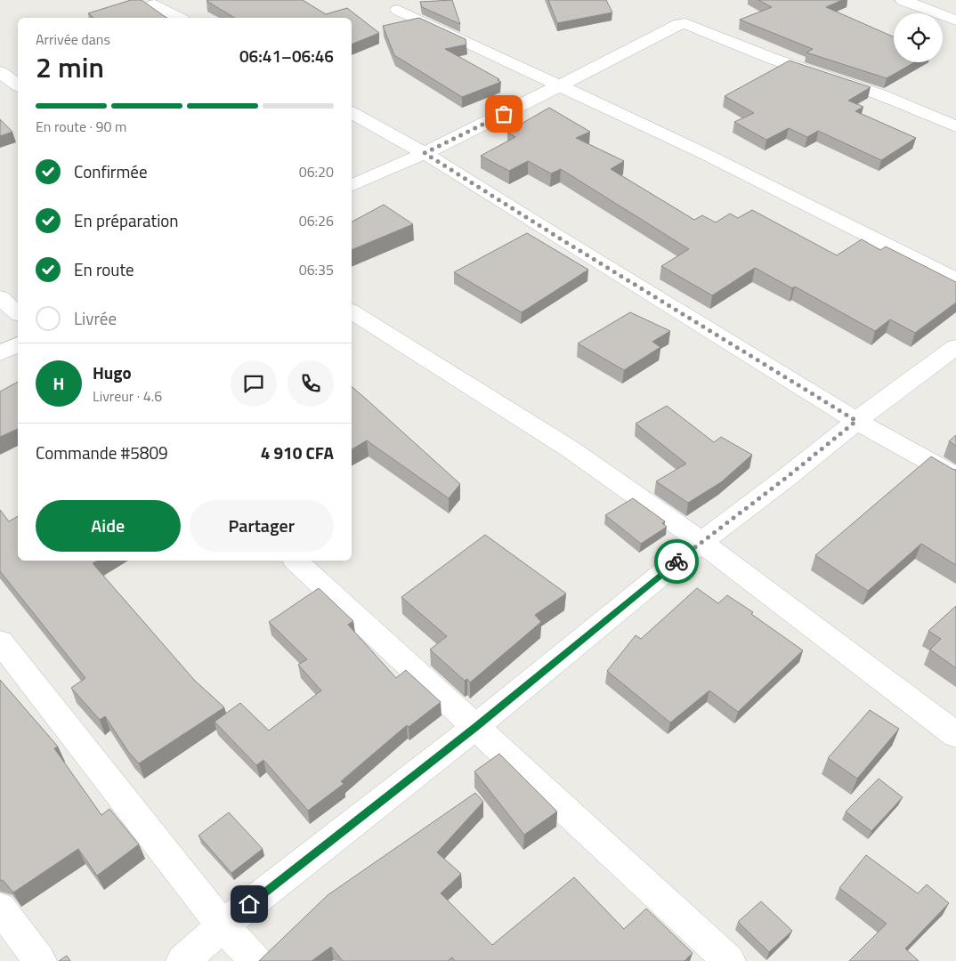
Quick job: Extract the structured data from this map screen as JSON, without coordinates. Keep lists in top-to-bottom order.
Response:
{
  "page": {
    "heading": ["2 min", "Arrivée dans", "06:41–06:46"],
    "panel": [
      "Hugo",
      "Livreur · 4.6",
      "Commande #5809",
      "4 910 CFA"
    ],
    "bar": "En route · 90 m",
    "list": [
      ["Confirmée", "06:20"],
      ["En préparation", "06:26"],
      ["En route", "06:35"],
      "Livrée"
    ],
    "round": "H",
    "buttons": ["Aide", "Partager"]
  }
}
